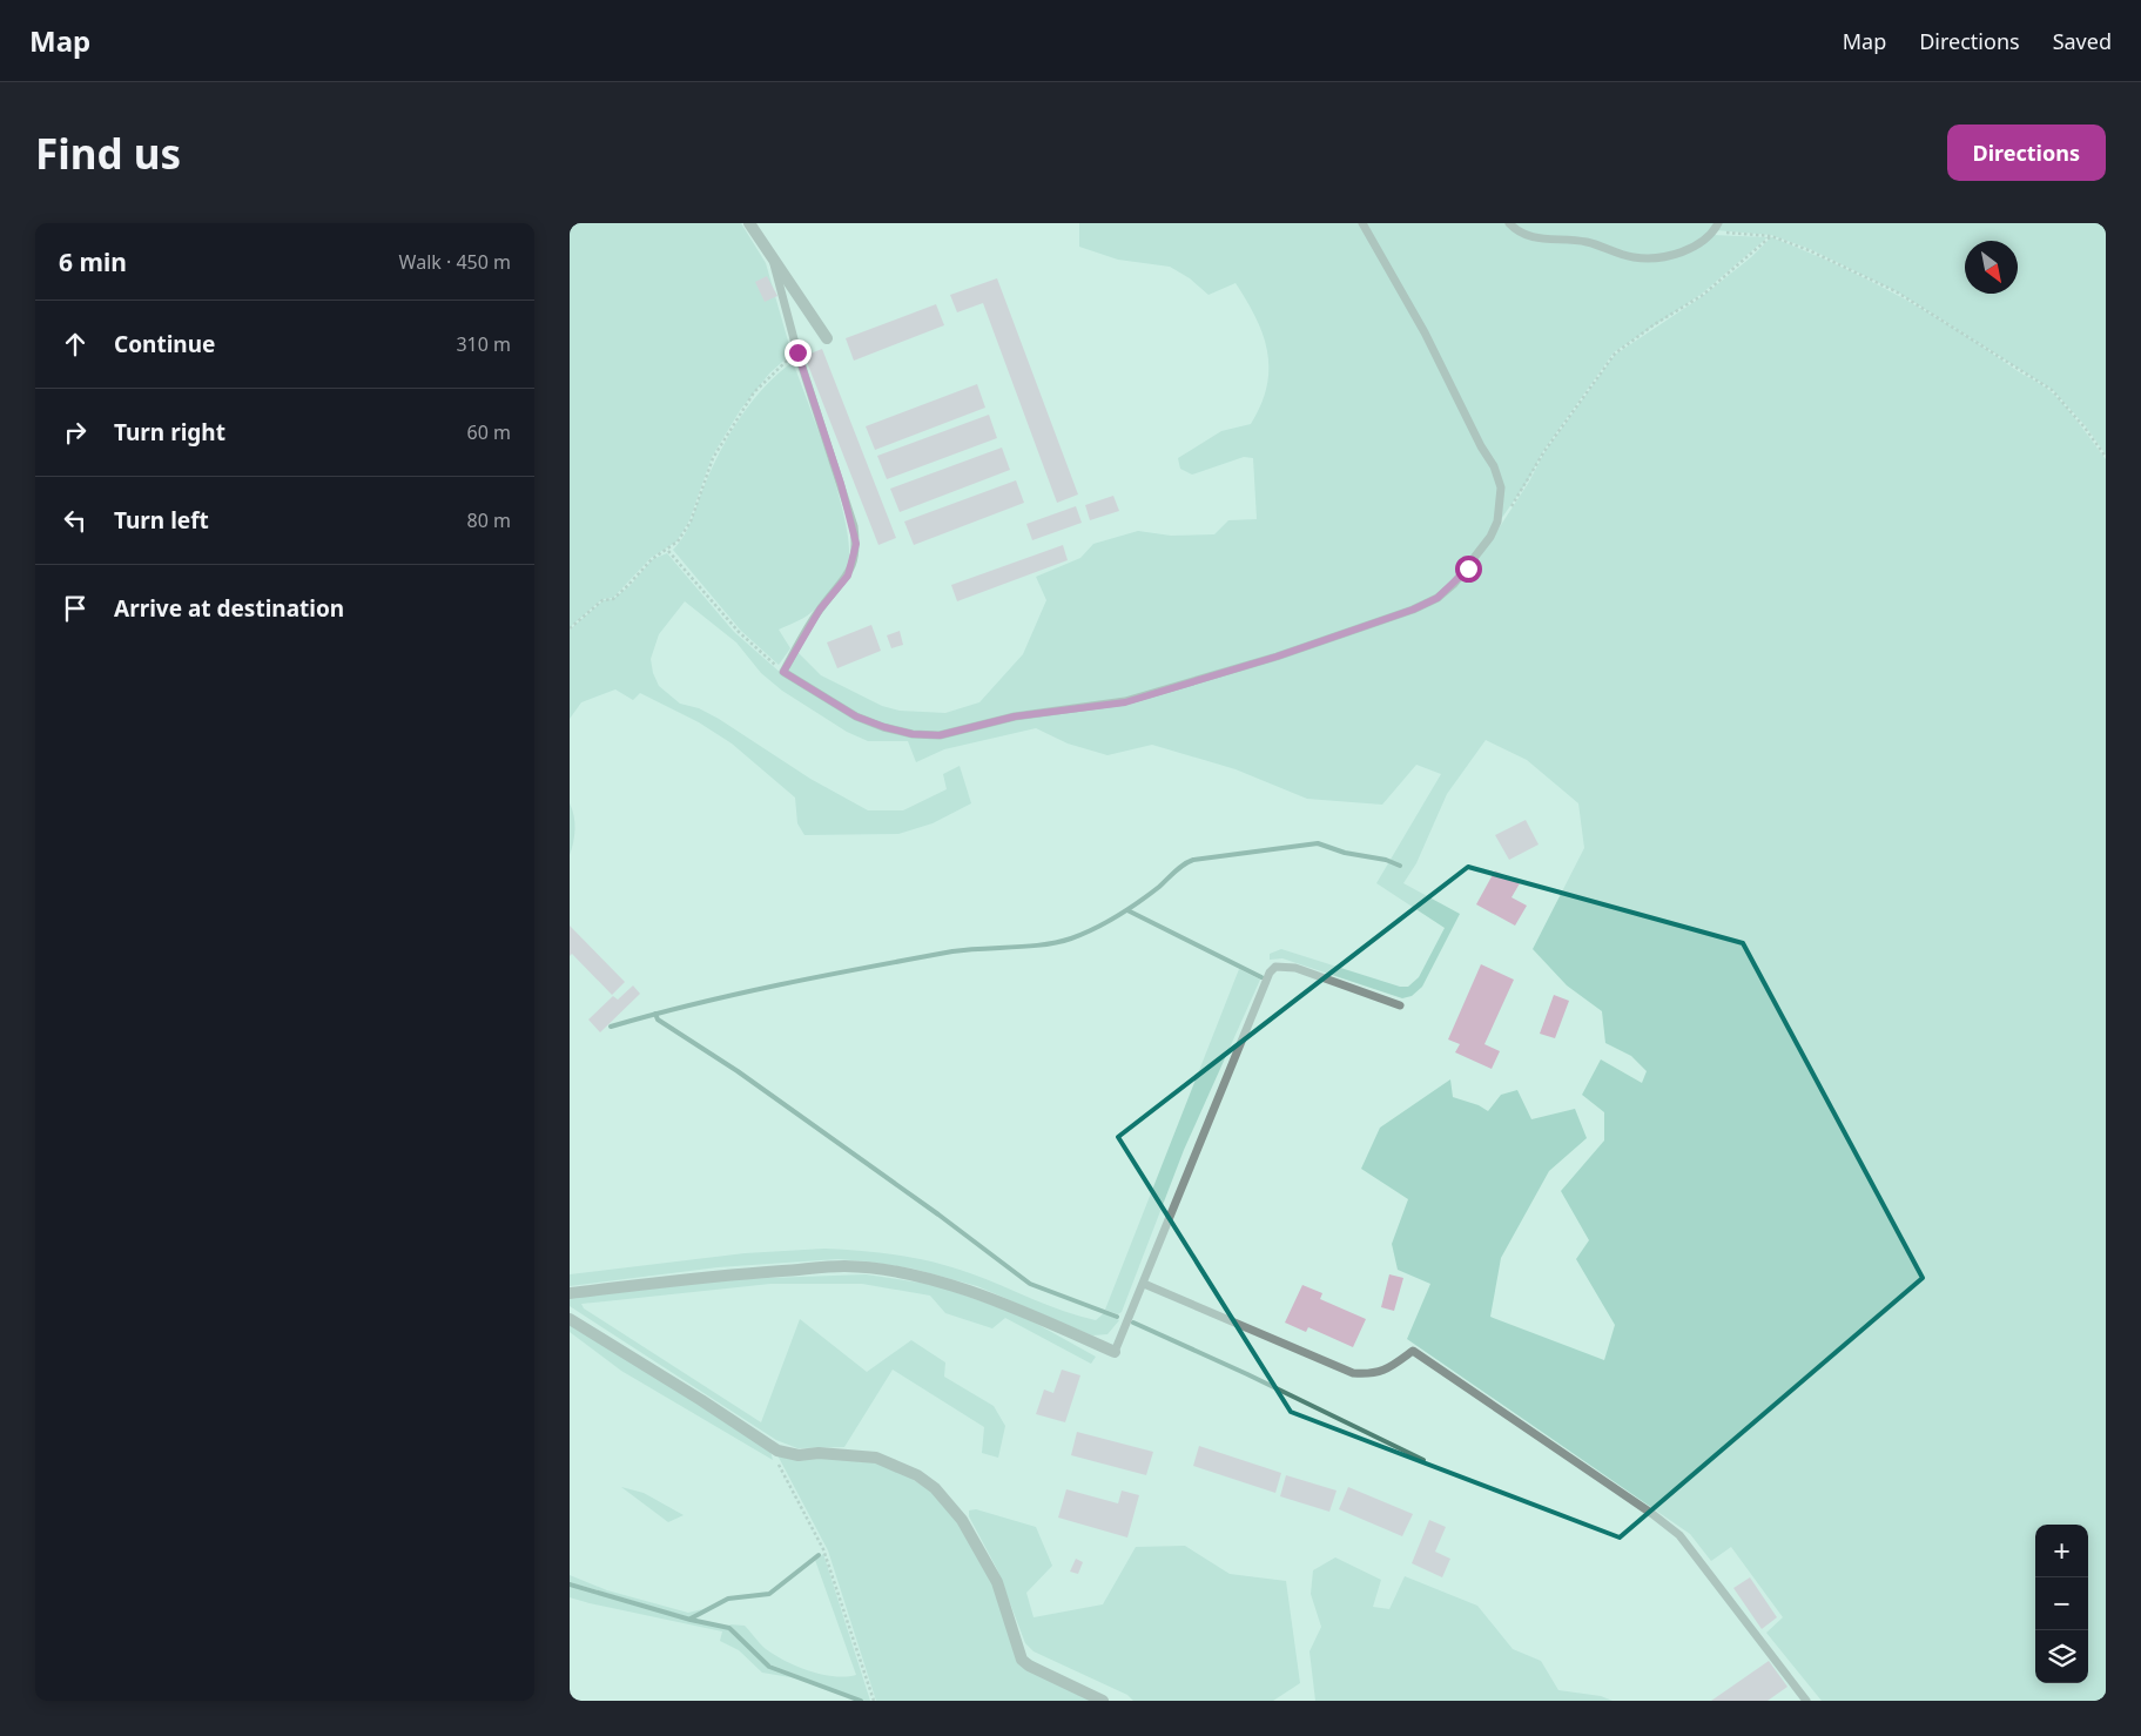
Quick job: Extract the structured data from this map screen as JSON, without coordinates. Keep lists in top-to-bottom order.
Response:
{
  "north": "bottom right",
  "page": {
    "header": "Map",
    "nav": ["Map", "Directions", "Saved"],
    "buttons": "Directions",
    "title": "Find us",
    "heading": ["6 min", "Walk · 450 m"],
    "list": [
      ["Continue", "310 m"],
      ["Turn right", "60 m"],
      ["Turn left", "80 m"],
      "Arrive at destination"
    ],
    "map_buttons": ["+", "−"]
  }
}
